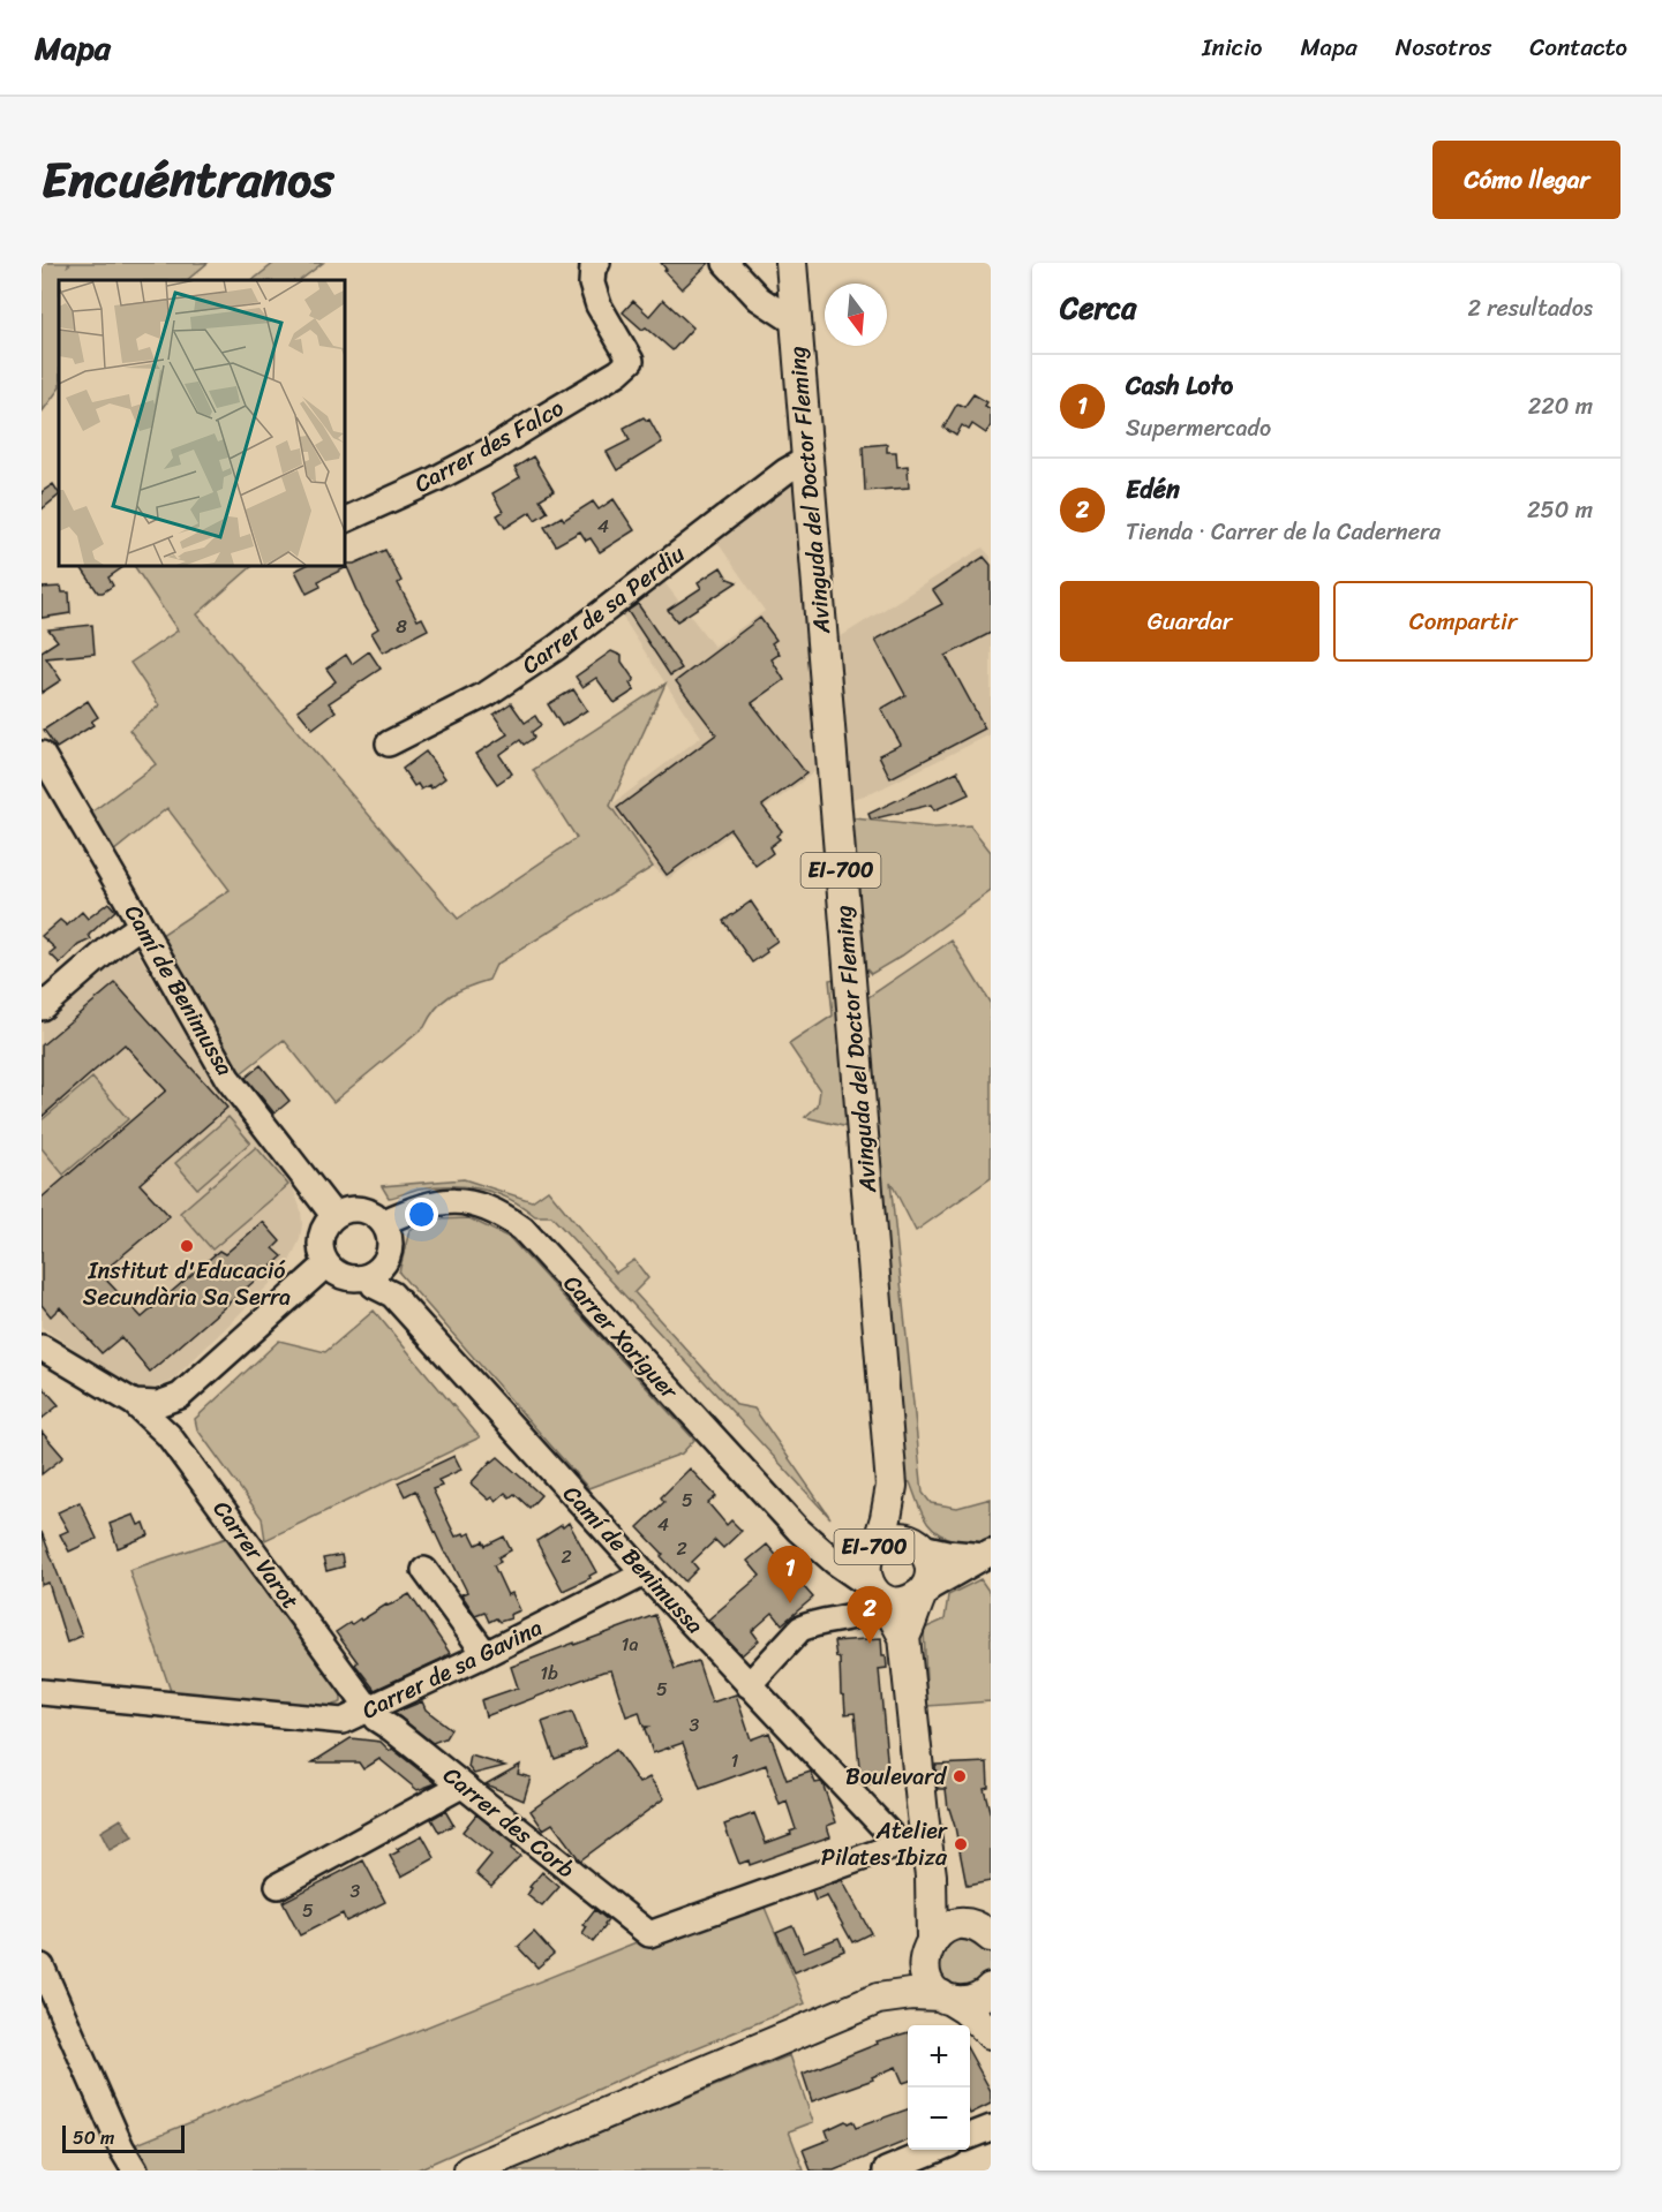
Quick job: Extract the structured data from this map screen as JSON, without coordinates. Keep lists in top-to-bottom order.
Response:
{
  "streets": {
    "main road": ["Avinguda del Doctor Fleming", "EI-700"],
    "street": [
      "Carrer des Falco",
      "Carrer de sa Perdiu",
      "Camí de Benimussa",
      "Carrer Xoriguer",
      "Carrer Varot",
      "Carrer de sa Gavina",
      "Carrer des Corb"
    ]
  },
  "crossings": [
    ["Avinguda del Doctor Fleming", "Carrer de sa Perdiu"],
    ["Avinguda del Doctor Fleming", "EI-700"],
    ["Avinguda del Doctor Fleming", "Carrer Xoriguer"],
    ["EI-700", "Camí de Benimussa"],
    ["EI-700", "Carrer Xoriguer"],
    ["EI-700", "Carrer des Corb"],
    ["Camí de Benimussa", "Carrer Xoriguer"],
    ["Camí de Benimussa", "Carrer de sa Gavina"],
    ["Camí de Benimussa", "Carrer des Corb"],
    ["Carrer Varot", "Carrer de sa Gavina"],
    ["Carrer Varot", "Carrer des Corb"],
    ["Carrer de sa Gavina", "Carrer des Corb"]
  ],
  "places": ["Institut d'Educació Secundària Sa Serra", "Boulevard", "Atelier Pilates Ibiza"],
  "house_numbers": [
    "4",
    "8",
    "5",
    "4",
    "2",
    "2",
    "1a",
    "1b",
    "5",
    "3",
    "1",
    "3",
    "5"
  ],
  "scale_bar": "50 m",
  "north": "bottom",
  "page": {
    "header": "Mapa",
    "nav": [
      "Inicio",
      "Mapa",
      "Nosotros",
      "Contacto"
    ],
    "title": "Encuéntranos",
    "buttons": [
      "Cómo llegar",
      ["Guardar", "Compartir"]
    ],
    "heading": ["Cerca", "2 resultados"],
    "list": [
      {
        "mark": "1",
        "name": "Cash Loto",
        "note": "Supermercado",
        "value": "220 m"
      },
      {
        "mark": "2",
        "name": "Edén",
        "note": "Tienda · Carrer de la Cadernera",
        "value": "250 m"
      }
    ],
    "pins": ["1", "2"],
    "map_buttons": ["+", "−"],
    "scale": "50 m"
  }
}
